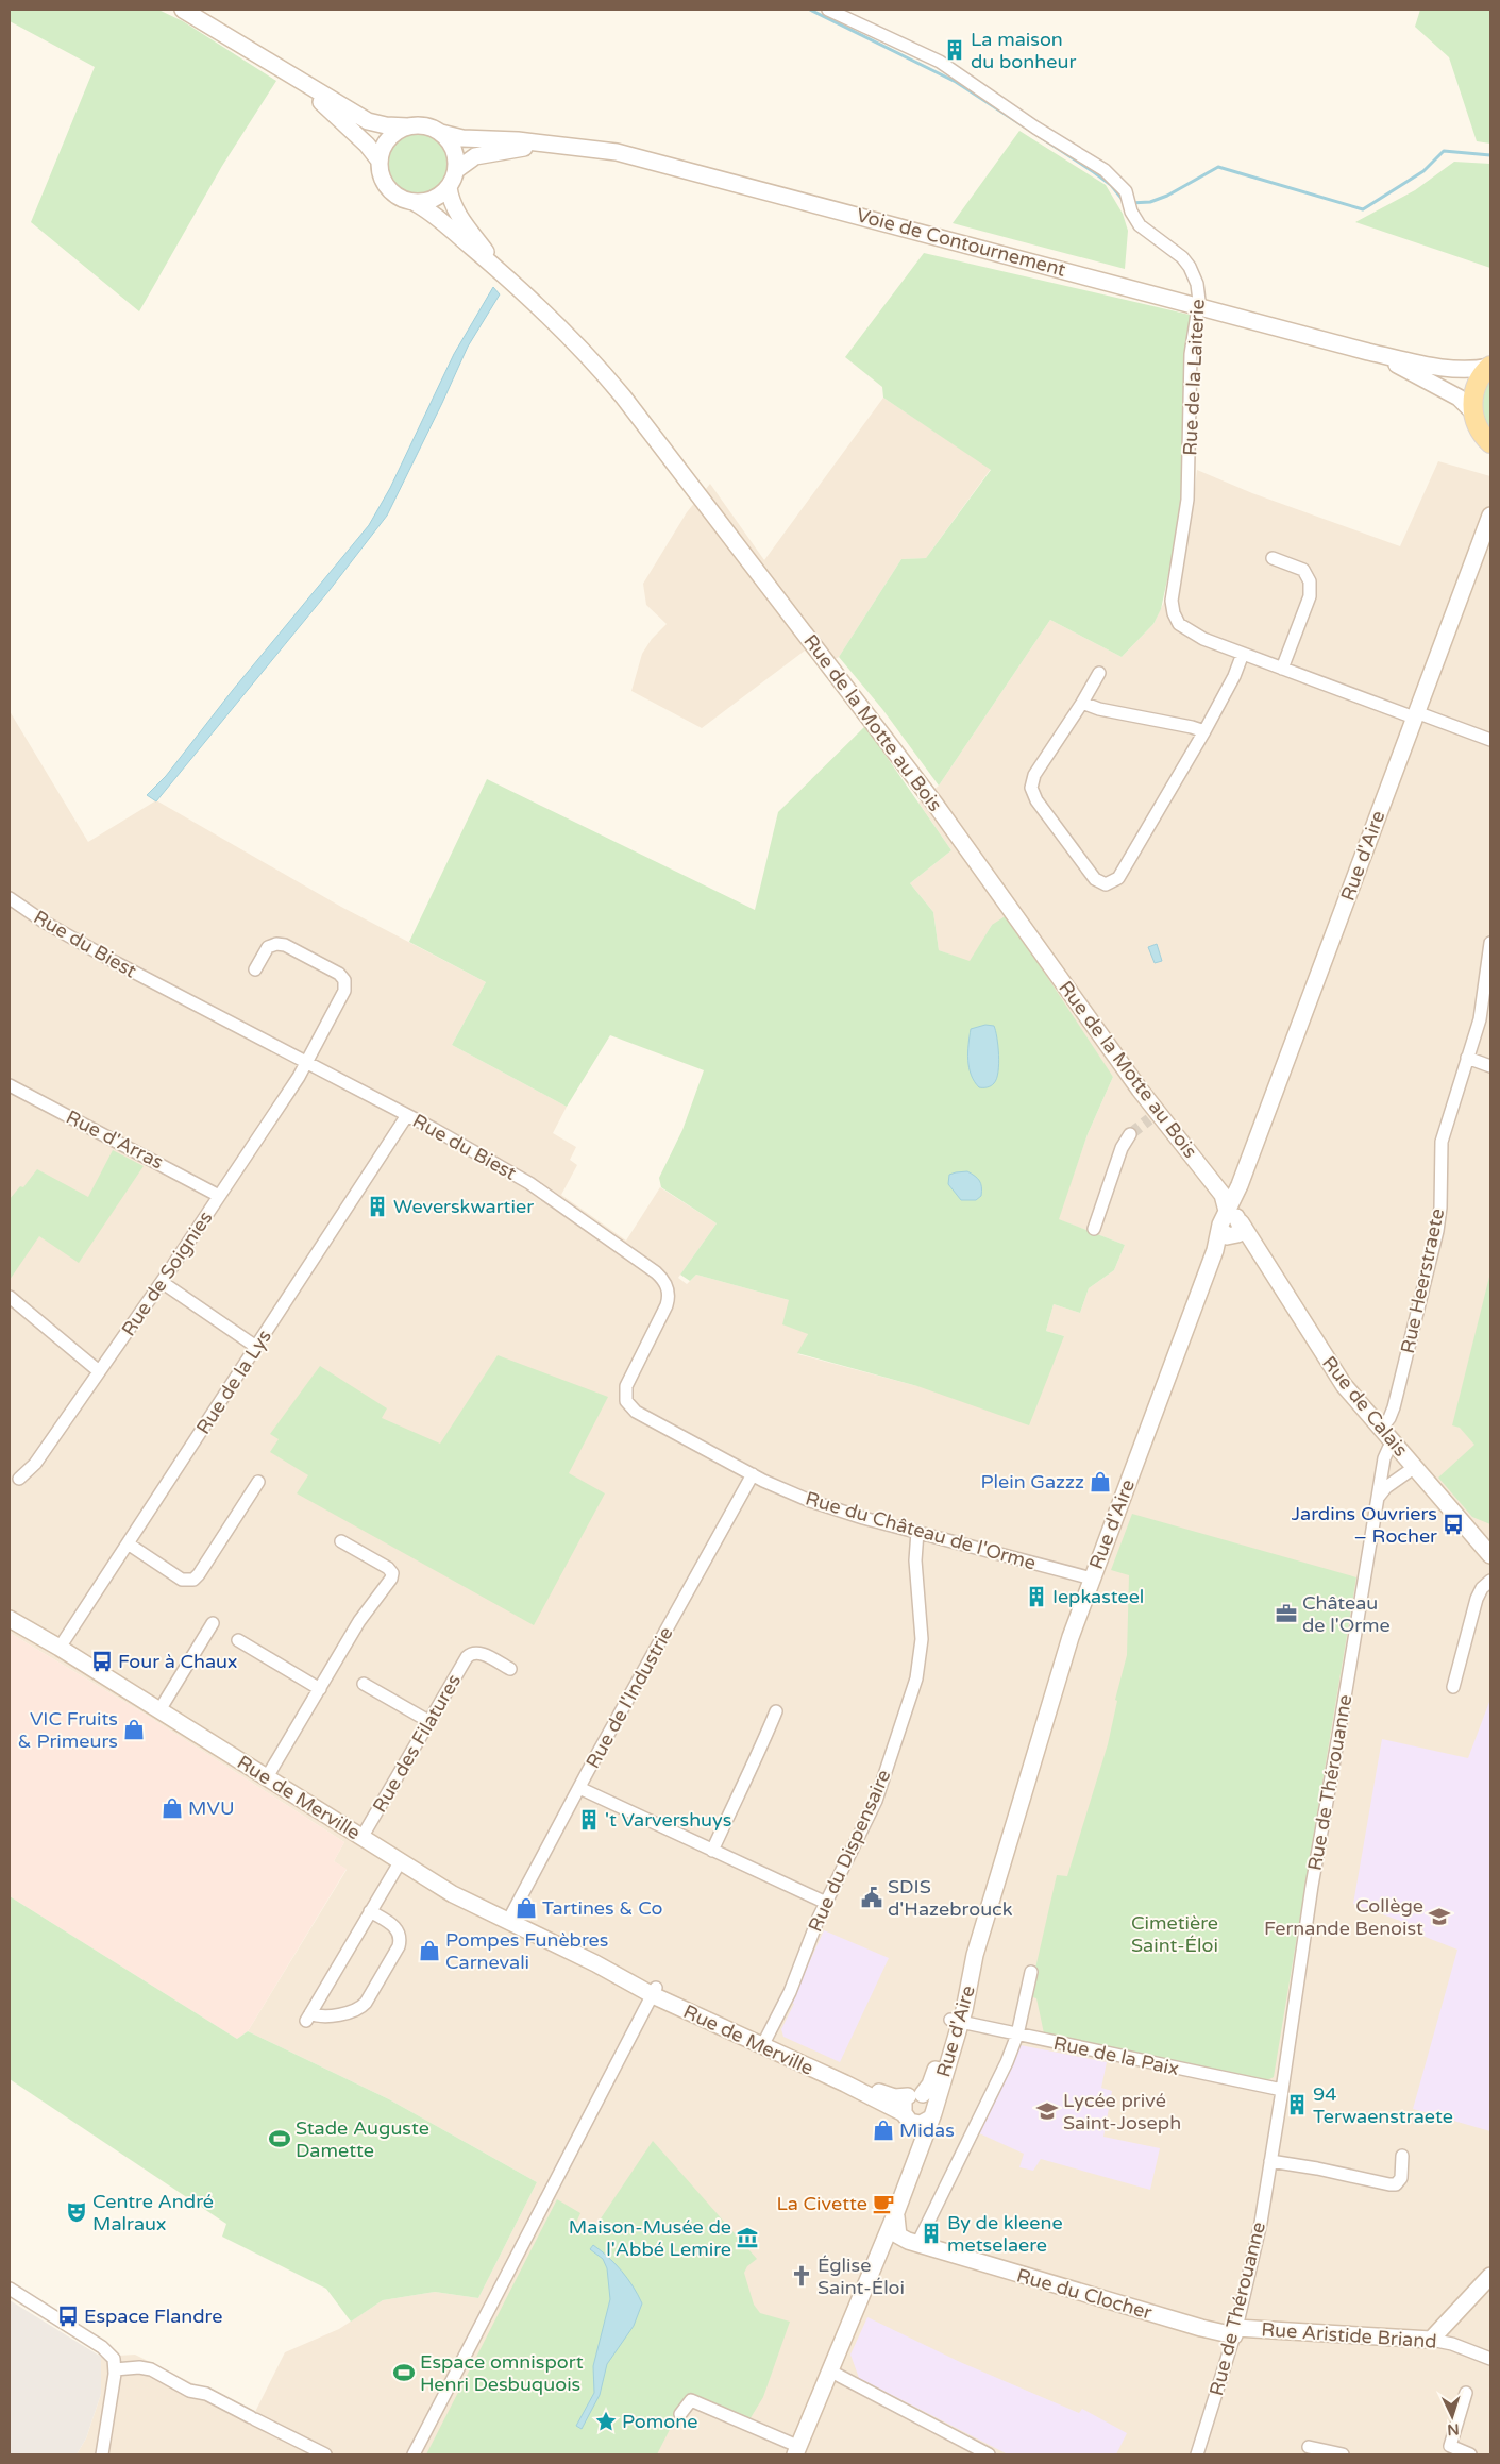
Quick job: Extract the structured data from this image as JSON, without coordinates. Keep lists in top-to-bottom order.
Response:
{
  "streets": {
    "main road": [
      "Voie de Contournement",
      "Rue de la Motte au Bois",
      "Rue d'Aire",
      "Rue de Calais",
      "Rue de Merville",
      "Rue du Clocher",
      "Rue Aristide Briand"
    ],
    "street": [
      "Rue de la Laiterie",
      "Rue du Biest",
      "Rue d'Arras",
      "Rue de Soignies",
      "Rue Heerstraete",
      "Rue de la Lys",
      "Rue du Château de l'Orme",
      "Rue de l'Industrie",
      "Rue des Filatures",
      "Rue de Thérouanne",
      "Rue du Dispensaire",
      "Rue de la Paix"
    ]
  },
  "crossings": [
    ["Voie de Contournement", "Rue de la Laiterie"],
    ["Rue de la Laiterie", "Rue d'Aire"],
    ["Rue de la Motte au Bois", "Rue d'Aire"],
    ["Rue de la Motte au Bois", "Rue de Calais"],
    ["Rue d'Aire", "Rue de Calais"],
    ["Rue d'Aire", "Rue du Château de l'Orme"],
    ["Rue d'Aire", "Rue de Merville"],
    ["Rue d'Aire", "Rue de la Paix"],
    ["Rue d'Aire", "Rue du Clocher"],
    ["Rue du Biest", "Rue de Soignies"],
    ["Rue du Biest", "Rue de la Lys"],
    ["Rue du Biest", "Rue du Château de l'Orme"],
    ["Rue du Biest", "Rue de l'Industrie"],
    ["Rue d'Arras", "Rue de Soignies"],
    ["Rue Heerstraete", "Rue de Calais"],
    ["Rue de la Lys", "Rue de Merville"],
    ["Rue de Calais", "Rue de Thérouanne"],
    ["Rue du Château de l'Orme", "Rue de l'Industrie"],
    ["Rue du Château de l'Orme", "Rue du Dispensaire"],
    ["Rue de l'Industrie", "Rue de Merville"],
    ["Rue des Filatures", "Rue de Merville"],
    ["Rue de Thérouanne", "Rue de la Paix"],
    ["Rue de Thérouanne", "Rue du Clocher"],
    ["Rue de Thérouanne", "Rue Aristide Briand"],
    ["Rue de Merville", "Rue du Dispensaire"],
    ["Rue du Clocher", "Rue Aristide Briand"]
  ],
  "parks": ["Cimetière Saint-Éloi"],
  "places": {
    "building": [
      "La maison du bonheur",
      "Weverskwartier",
      "Iepkasteel",
      "'t Varvershuys",
      "94 Terwaenstraete",
      "By de kleene metselaere"
    ],
    "shop": [
      "Plein Gazzz",
      "VIC Fruits & Primeurs",
      "MVU",
      "Tartines & Co",
      "Pompes Funèbres Carnevali",
      "Midas"
    ],
    "bus stop": ["Jardins Ouvriers – Rocher", "Four à Chaux", "Espace Flandre"],
    "office": ["Château de l'Orme"],
    "public building": ["SDIS d'Hazebrouck"],
    "school or university": ["Collège Fernande Benoist", "Lycée privé Saint-Joseph"],
    "sports": ["Stade Auguste Damette", "Espace omnisport Henri Desbuquois"],
    "cafe": ["La Civette"],
    "theatre": ["Centre André Malraux"],
    "museum": ["Maison-Musée de l'Abbé Lemire"],
    "church": ["Église Saint-Éloi"],
    "place": ["Pomone"]
  },
  "north": "bottom"
}
